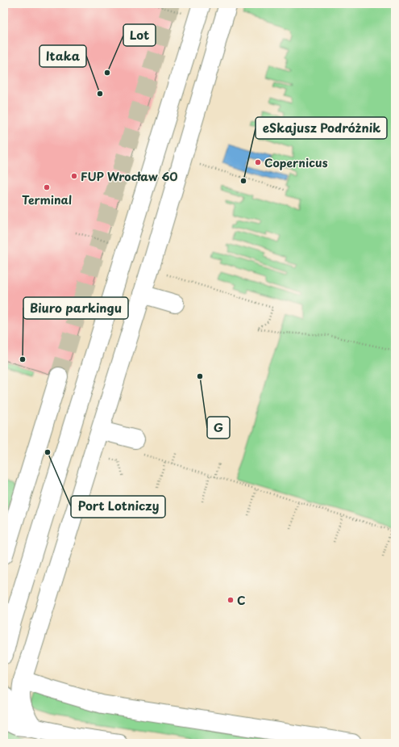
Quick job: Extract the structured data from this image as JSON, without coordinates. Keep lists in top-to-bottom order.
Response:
{
  "places": [
    "Lot",
    "Itaka",
    "Copernicus",
    "FUP Wrocław 60",
    "eSkajusz Podróżnik",
    "Terminal",
    "Biuro parkingu",
    "G",
    "Port Lotniczy",
    "C"
  ]
}
